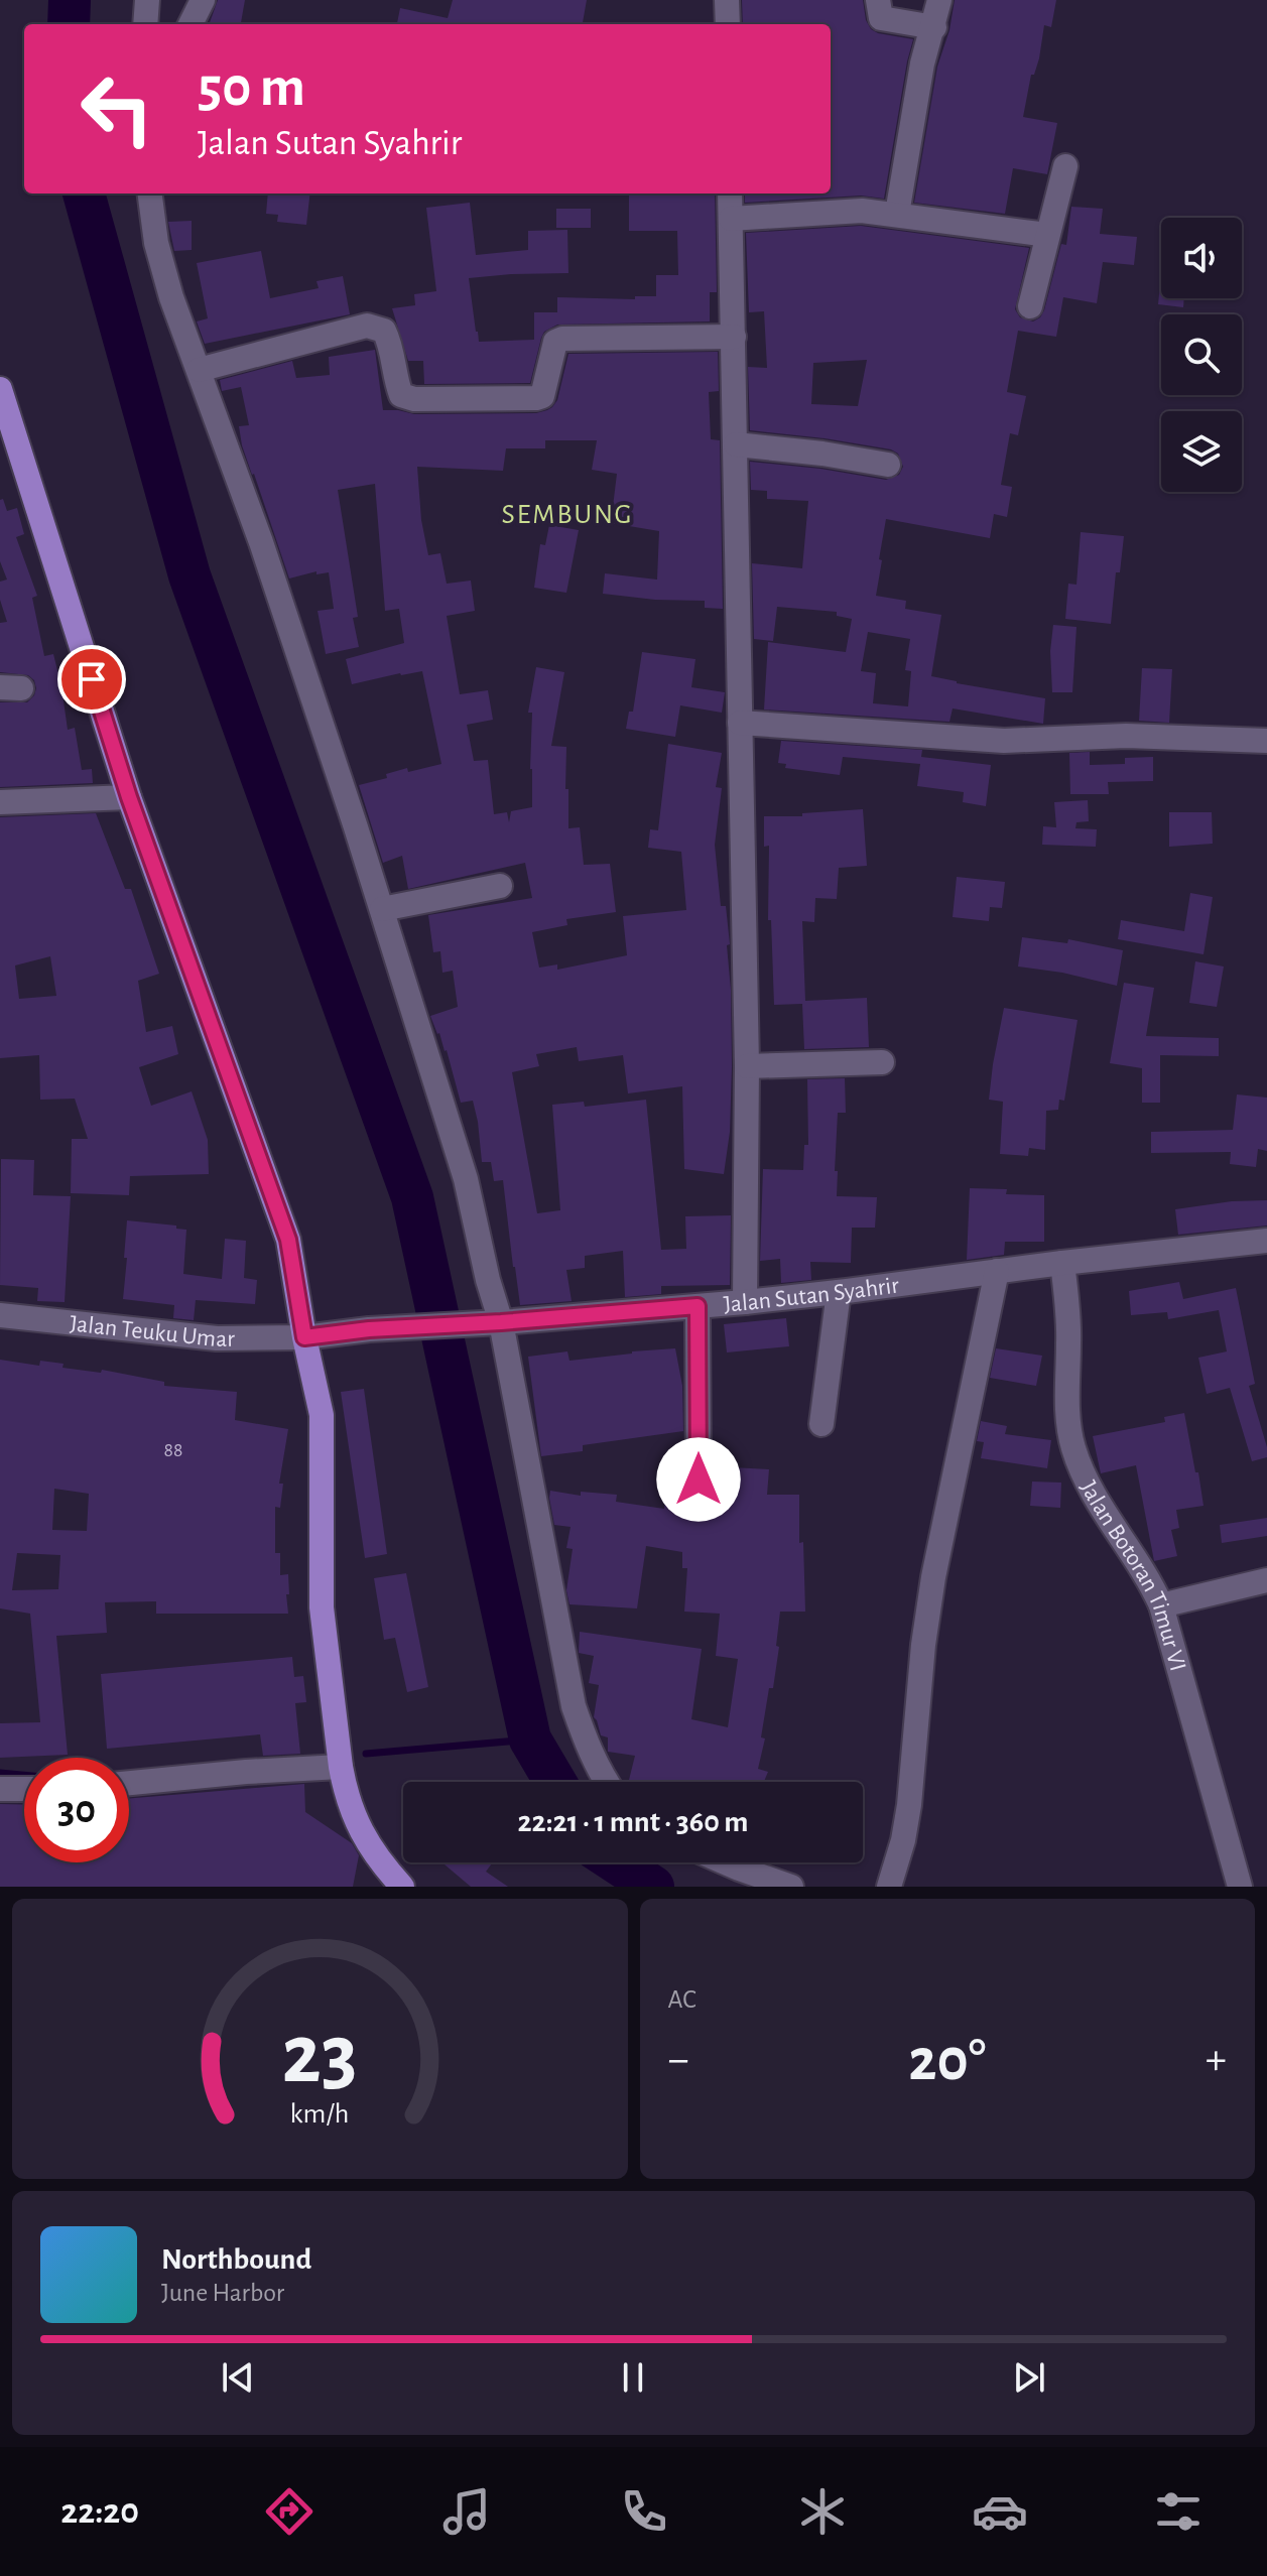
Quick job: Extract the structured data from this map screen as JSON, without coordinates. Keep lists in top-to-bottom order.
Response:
{
  "streets": {
    "street": ["Jalan Sutan Syahrir", "Jalan Teuku Umar", "Jalan Botoran Timur VI"]
  },
  "crossings": [
    ["Jalan Sutan Syahrir", "Jalan Teuku Umar"],
    ["Jalan Sutan Syahrir", "Jalan Botoran Timur VI"]
  ],
  "districts": ["SEMBUNG"],
  "house_numbers": ["88"],
  "page": {
    "turn": ["50 m", "Jalan Sutan Syahrir"],
    "limit": "30",
    "trip": "22:21 · 1 mnt · 360 m",
    "tile": "AC",
    "heat": ["−", "20°", "+"],
    "song": ["Northbound", "June Harbor"],
    "tabs": "22:20",
    "gauge": ["23", "km/h"]
  }
}
